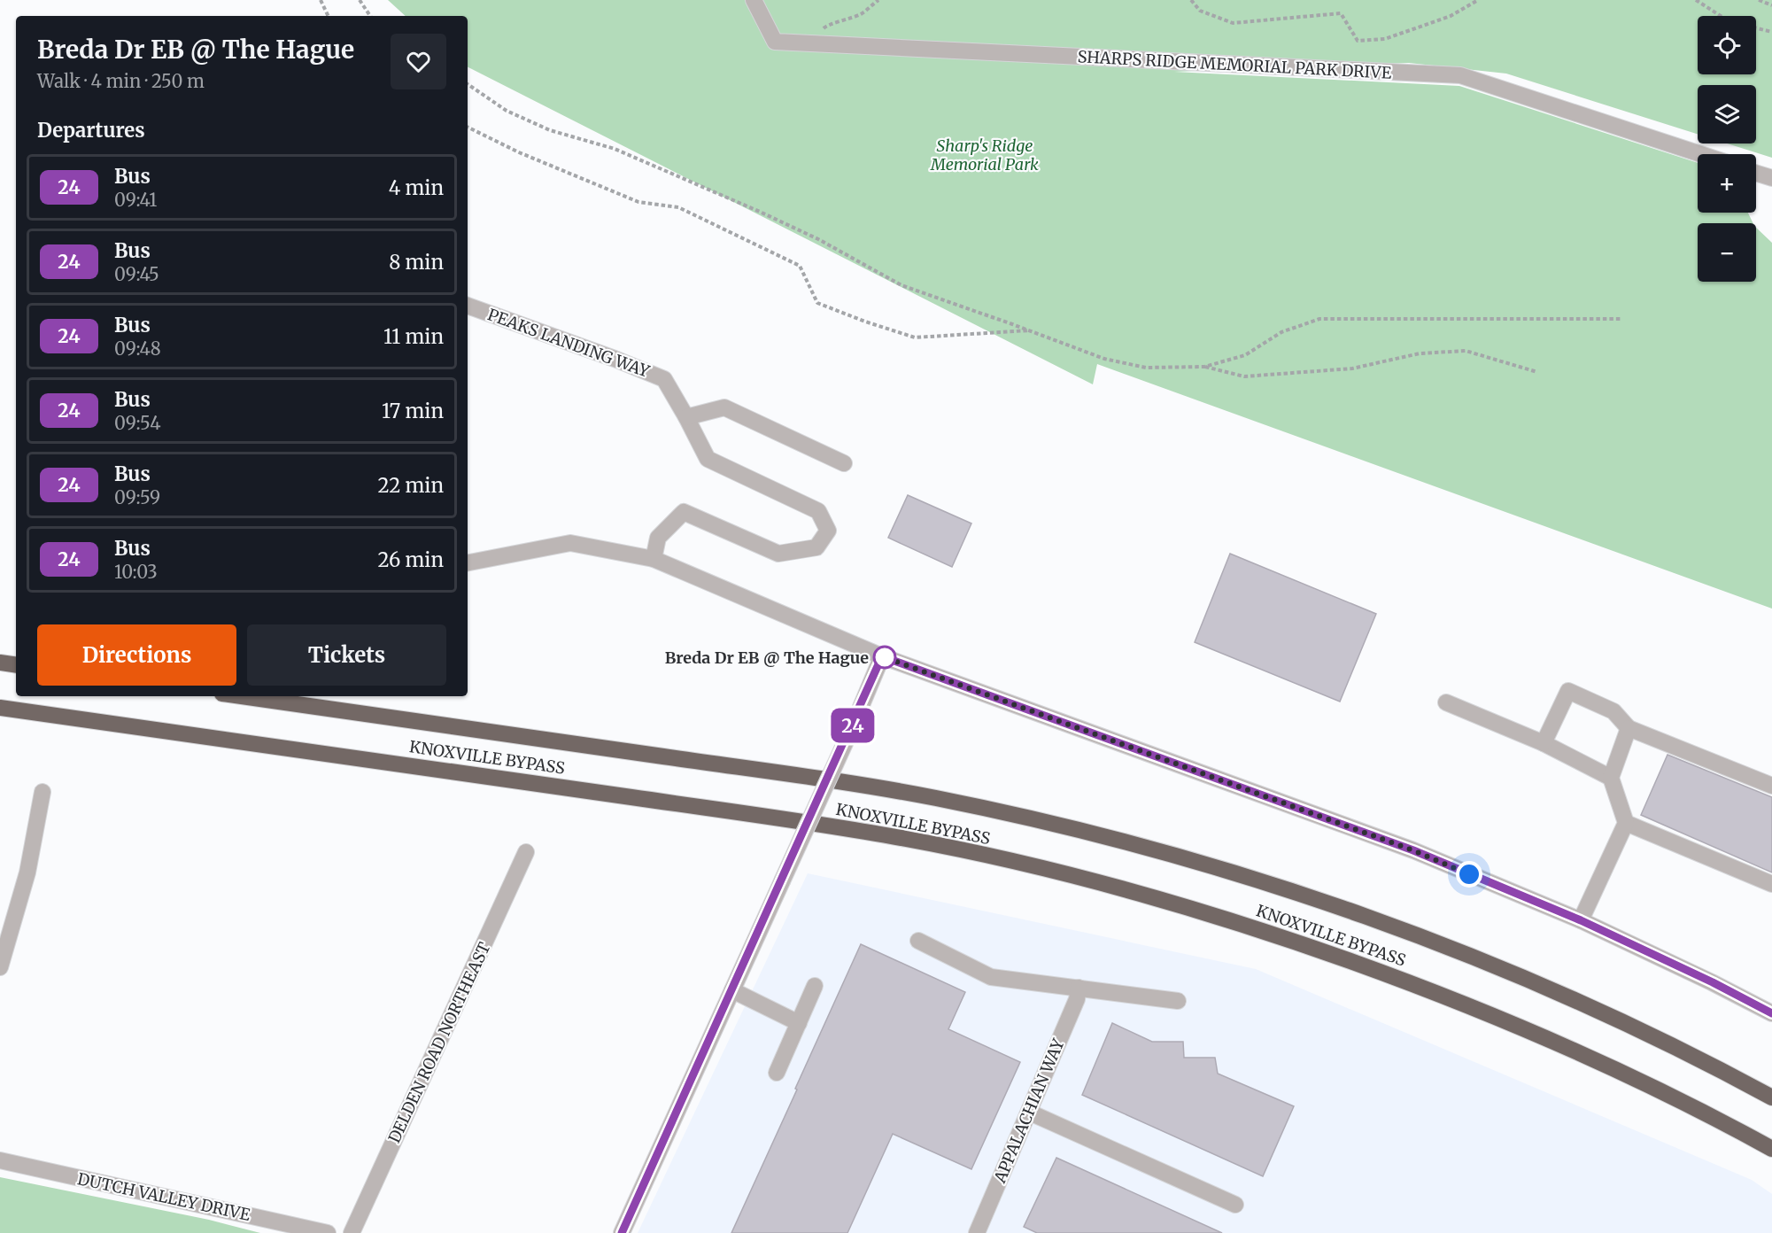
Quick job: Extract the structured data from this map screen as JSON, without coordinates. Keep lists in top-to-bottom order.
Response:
{
  "streets": {
    "highway": ["KNOXVILLE BYPASS"],
    "street": [
      "SHARPS RIDGE MEMORIAL PARK DRIVE",
      "PEAKS LANDING WAY",
      "DELDEN ROAD NORTHEAST",
      "APPALACHIAN WAY",
      "DUTCH VALLEY DRIVE"
    ]
  },
  "parks": ["Sharp's Ridge Memorial Park"],
  "places": ["Breda Dr EB @ The Hague"],
  "lines": ["bus line 24"],
  "page": {
    "on_map": "24",
    "map_buttons": ["+", "−"],
    "heading": [
      ["Breda Dr EB @ The Hague", "Walk · 4 min · 250 m"],
      "Departures"
    ],
    "list": [
      {
        "mark": "24",
        "name": "Bus",
        "note": "09:41",
        "value": "4 min"
      },
      {
        "mark": "24",
        "name": "Bus",
        "note": "09:45",
        "value": "8 min"
      },
      {
        "mark": "24",
        "name": "Bus",
        "note": "09:48",
        "value": "11 min"
      },
      {
        "mark": "24",
        "name": "Bus",
        "note": "09:54",
        "value": "17 min"
      },
      {
        "mark": "24",
        "name": "Bus",
        "note": "09:59",
        "value": "22 min"
      },
      {
        "mark": "24",
        "name": "Bus",
        "note": "10:03",
        "value": "26 min"
      }
    ],
    "buttons": ["Directions", "Tickets"]
  }
}
